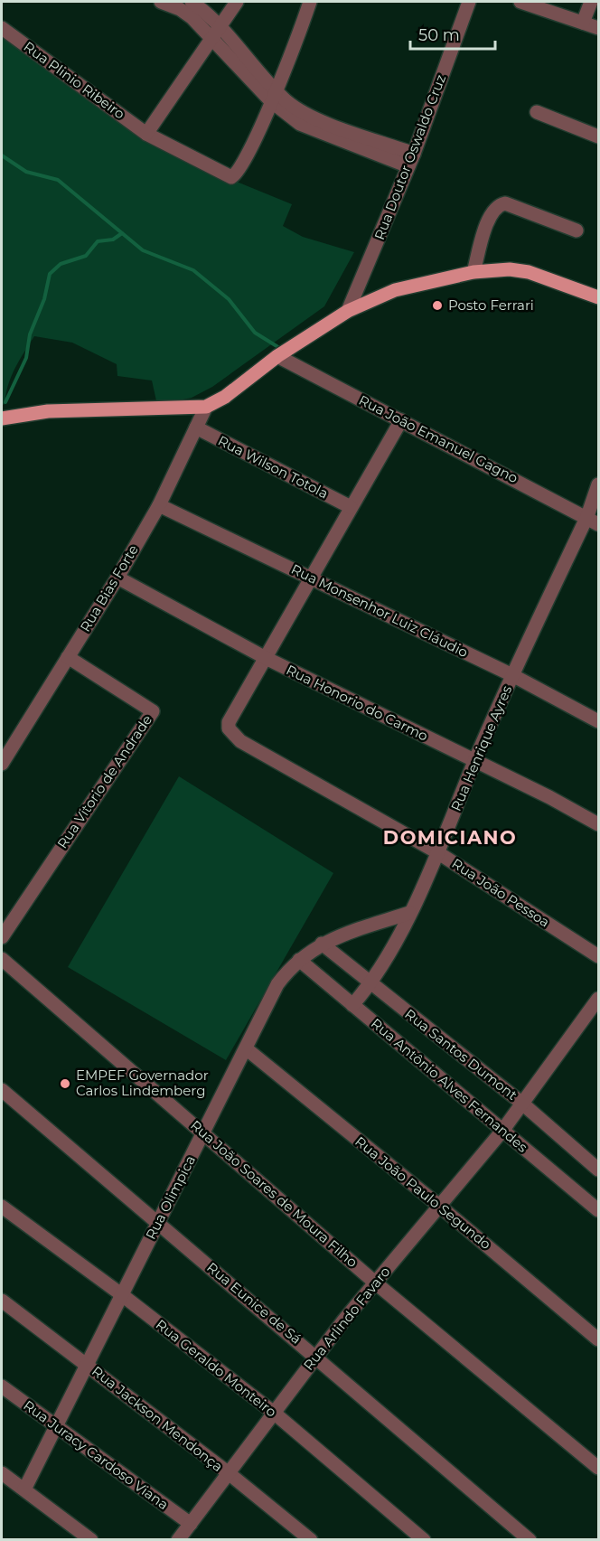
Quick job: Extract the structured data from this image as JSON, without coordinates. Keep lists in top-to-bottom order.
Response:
{
  "streets": {
    "street": [
      "Rua Plinio Ribeiro",
      "Rua Doutor Oswaldo Cruz",
      "Rua João Emanuel Gagno",
      "Rua Wilson Totola",
      "Rua Bias Forte",
      "Rua Monsenhor Luiz Cláudio",
      "Rua Honorio do Carmo",
      "Rua Henrique Ayres",
      "Rua Vitorio de Andrade",
      "Rua João Pessoa",
      "Rua Santos Dumont",
      "Rua Antônio Alves Fernandes",
      "Rua João Paulo Segundo",
      "Rua João Soares de Moura Filho",
      "Rua Olimpica",
      "Rua Eunice de Sá",
      "Rua Arlindo Favaro",
      "Rua Geraldo Monteiro",
      "Rua Jackson Mendonça",
      "Rua Juracy Cardoso Viana"
    ]
  },
  "crossings": [
    ["Rua João Emanuel Gagno", "Rua Henrique Ayres"],
    ["Rua Wilson Totola", "Rua Bias Forte"],
    ["Rua Bias Forte", "Rua Monsenhor Luiz Cláudio"],
    ["Rua Bias Forte", "Rua Honorio do Carmo"],
    ["Rua Bias Forte", "Rua Vitorio de Andrade"],
    ["Rua Monsenhor Luiz Cláudio", "Rua Henrique Ayres"],
    ["Rua Honorio do Carmo", "Rua Henrique Ayres"],
    ["Rua Honorio do Carmo", "Rua João Pessoa"],
    ["Rua Henrique Ayres", "Rua João Pessoa"],
    ["Rua Henrique Ayres", "Rua Santos Dumont"],
    ["Rua Henrique Ayres", "Rua Antônio Alves Fernandes"],
    ["Rua Henrique Ayres", "Rua Olimpica"],
    ["Rua Santos Dumont", "Rua Olimpica"],
    ["Rua Santos Dumont", "Rua Arlindo Favaro"],
    ["Rua Antônio Alves Fernandes", "Rua Olimpica"],
    ["Rua Antônio Alves Fernandes", "Rua Arlindo Favaro"],
    ["Rua João Paulo Segundo", "Rua Olimpica"],
    ["Rua João Paulo Segundo", "Rua Arlindo Favaro"],
    ["Rua João Soares de Moura Filho", "Rua Olimpica"],
    ["Rua João Soares de Moura Filho", "Rua Arlindo Favaro"],
    ["Rua Olimpica", "Rua Eunice de Sá"],
    ["Rua Olimpica", "Rua Geraldo Monteiro"],
    ["Rua Olimpica", "Rua Jackson Mendonça"],
    ["Rua Olimpica", "Rua Juracy Cardoso Viana"],
    ["Rua Eunice de Sá", "Rua Arlindo Favaro"],
    ["Rua Arlindo Favaro", "Rua Geraldo Monteiro"],
    ["Rua Arlindo Favaro", "Rua Jackson Mendonça"],
    ["Rua Arlindo Favaro", "Rua Juracy Cardoso Viana"]
  ],
  "districts": ["DOMICIANO"],
  "places": ["Posto Ferrari", "EMPEF Governador Carlos Lindemberg"],
  "scale_bar": "50 m"
}
